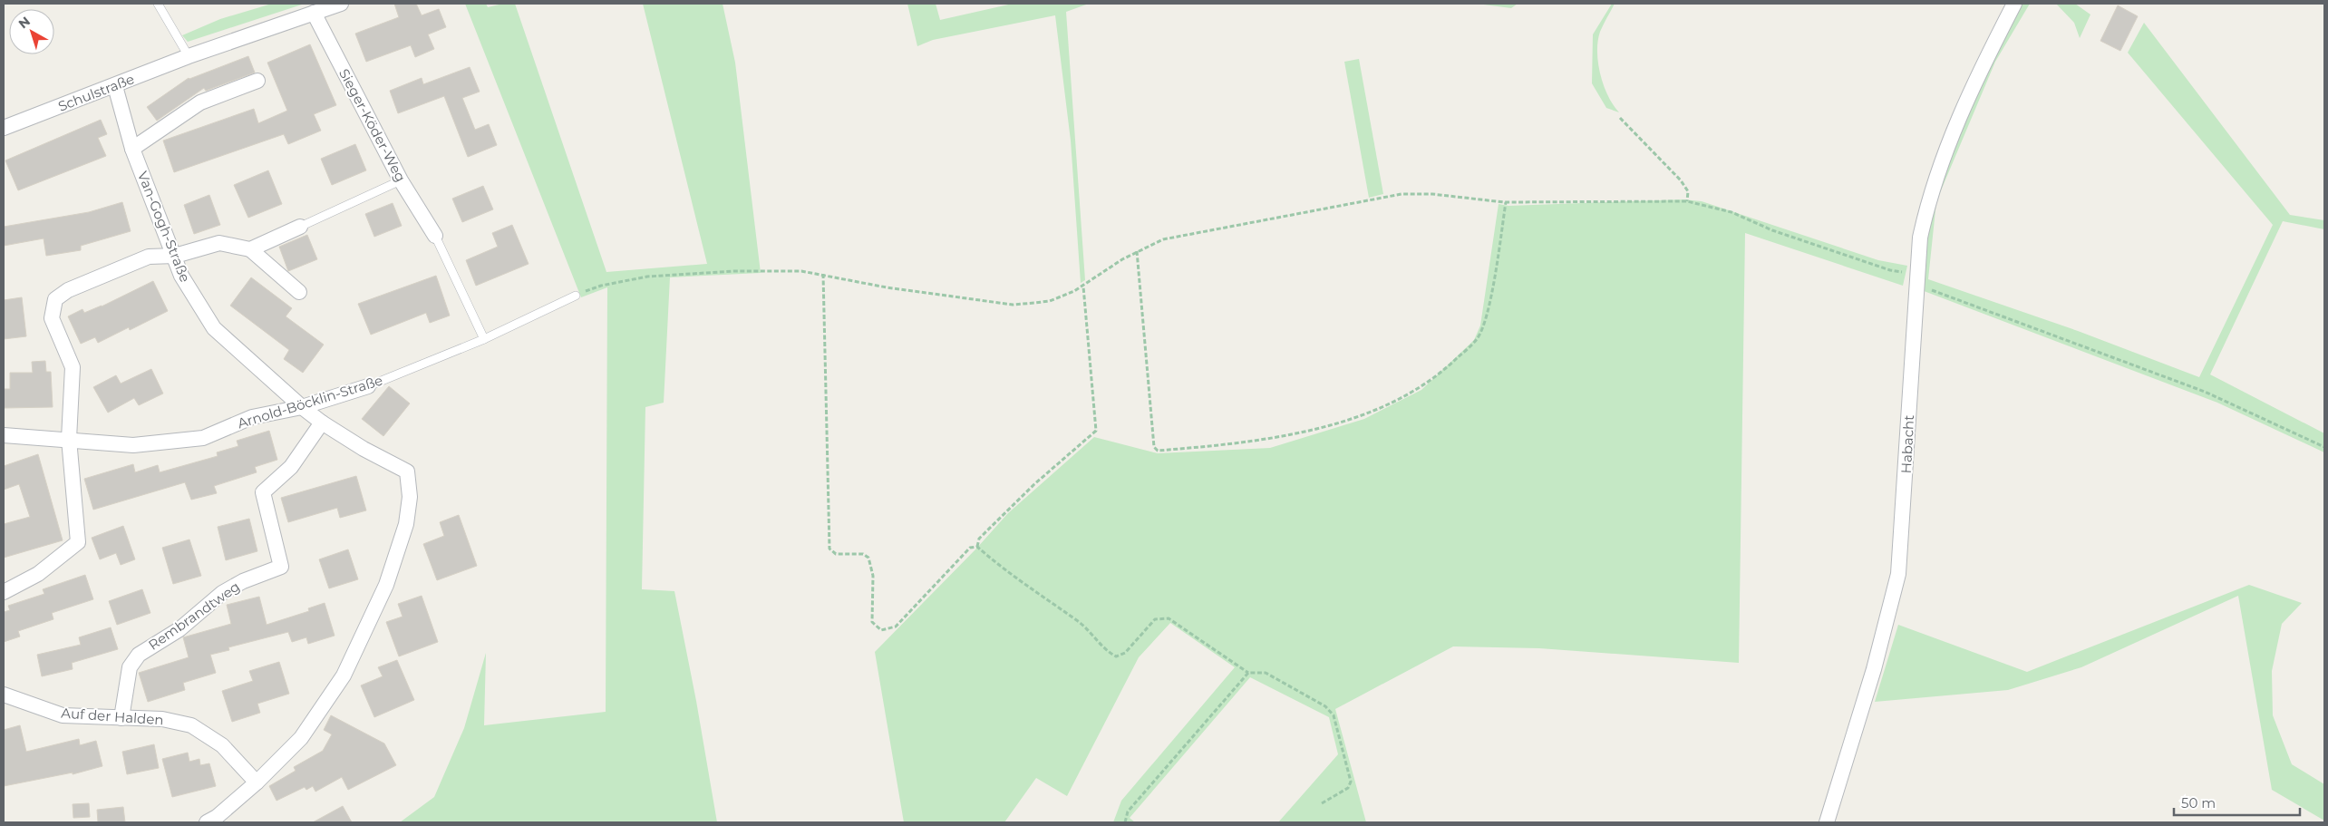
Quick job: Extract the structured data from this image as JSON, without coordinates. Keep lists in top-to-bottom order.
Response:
{
  "streets": {
    "street": [
      "Schulstraße",
      "Sieger-Köder-Weg",
      "Van-Gogh-Straße",
      "Arnold-Böcklin-Straße",
      "Habacht",
      "Rembrandtweg",
      "Auf der Halden"
    ]
  },
  "crossings": [
    ["Schulstraße", "Sieger-Köder-Weg"],
    ["Schulstraße", "Van-Gogh-Straße"],
    ["Van-Gogh-Straße", "Arnold-Böcklin-Straße"],
    ["Van-Gogh-Straße", "Rembrandtweg"],
    ["Van-Gogh-Straße", "Auf der Halden"],
    ["Rembrandtweg", "Auf der Halden"]
  ],
  "scale_bar": "50 m",
  "north": "top left"
}
